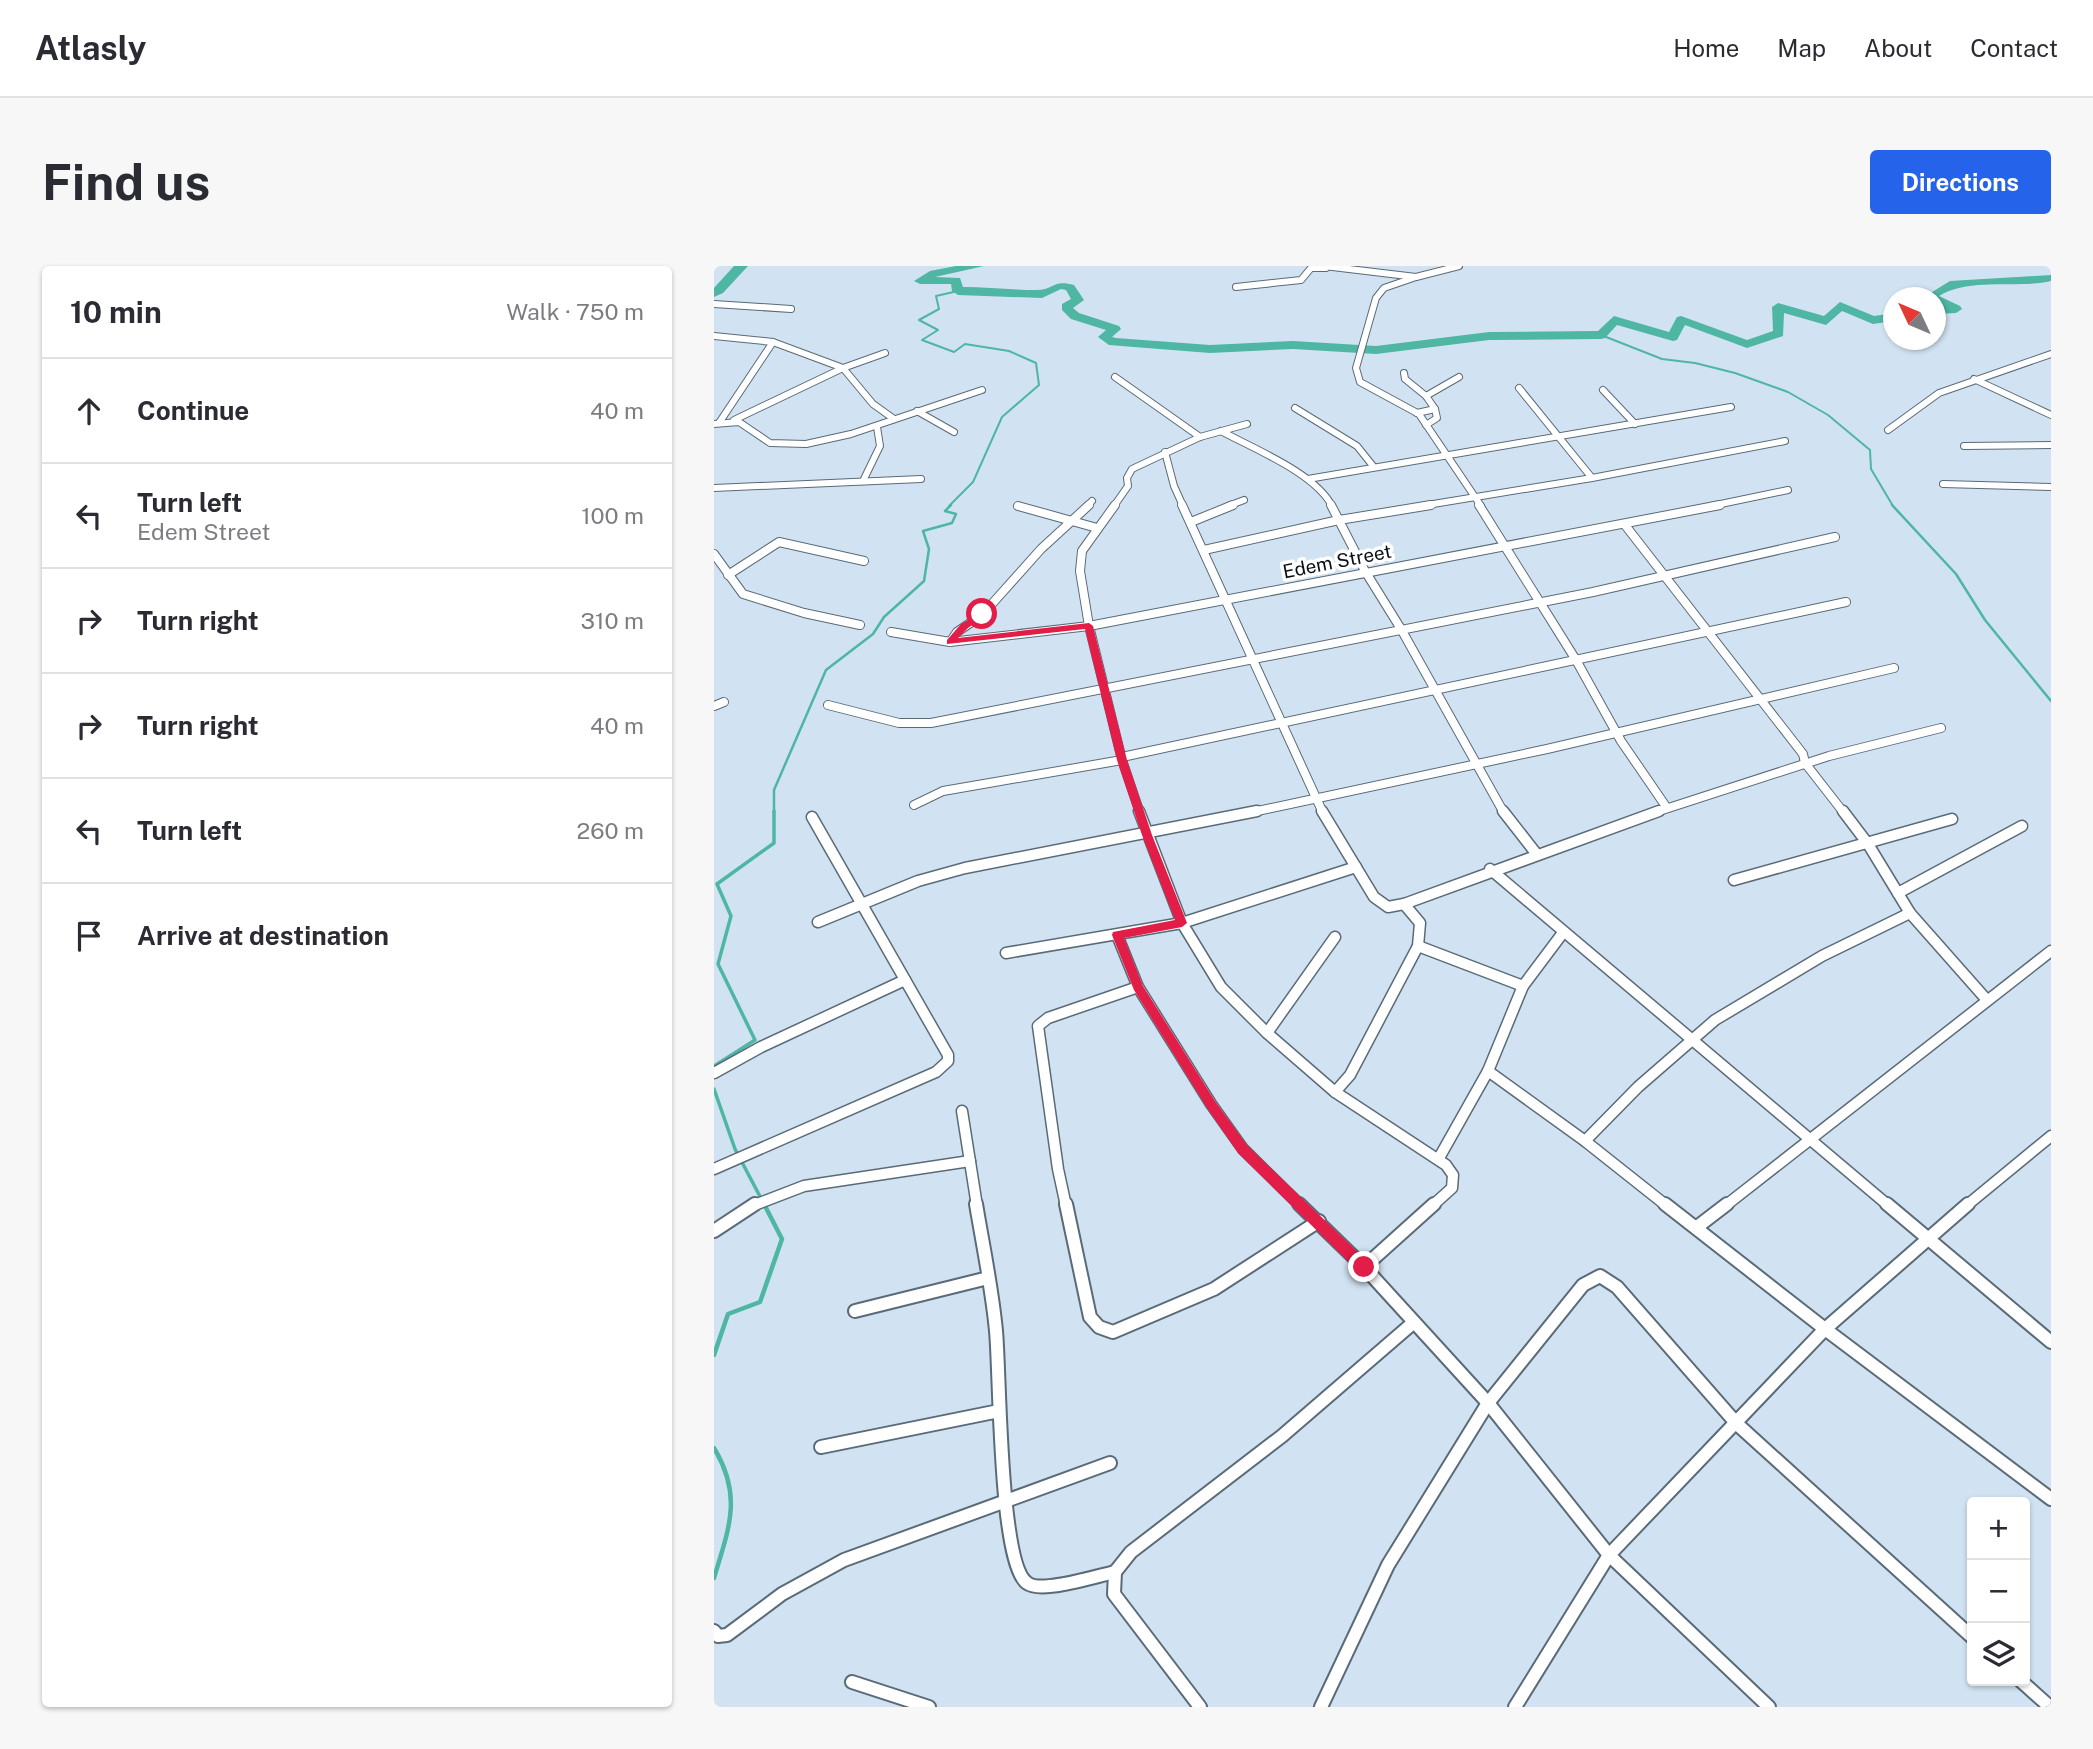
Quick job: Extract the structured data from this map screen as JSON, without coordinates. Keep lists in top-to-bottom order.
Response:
{
  "streets": {
    "street": ["Edem Street"]
  },
  "north": "top left",
  "page": {
    "header": "Atlasly",
    "nav": [
      "Home",
      "Map",
      "About",
      "Contact"
    ],
    "buttons": "Directions",
    "title": "Find us",
    "heading": ["10 min", "Walk · 750 m"],
    "list": [
      ["Continue", "40 m"],
      ["Turn left", "Edem Street", "100 m"],
      ["Turn right", "310 m"],
      ["Turn right", "40 m"],
      ["Turn left", "260 m"],
      "Arrive at destination"
    ],
    "map_buttons": ["+", "−"]
  }
}
